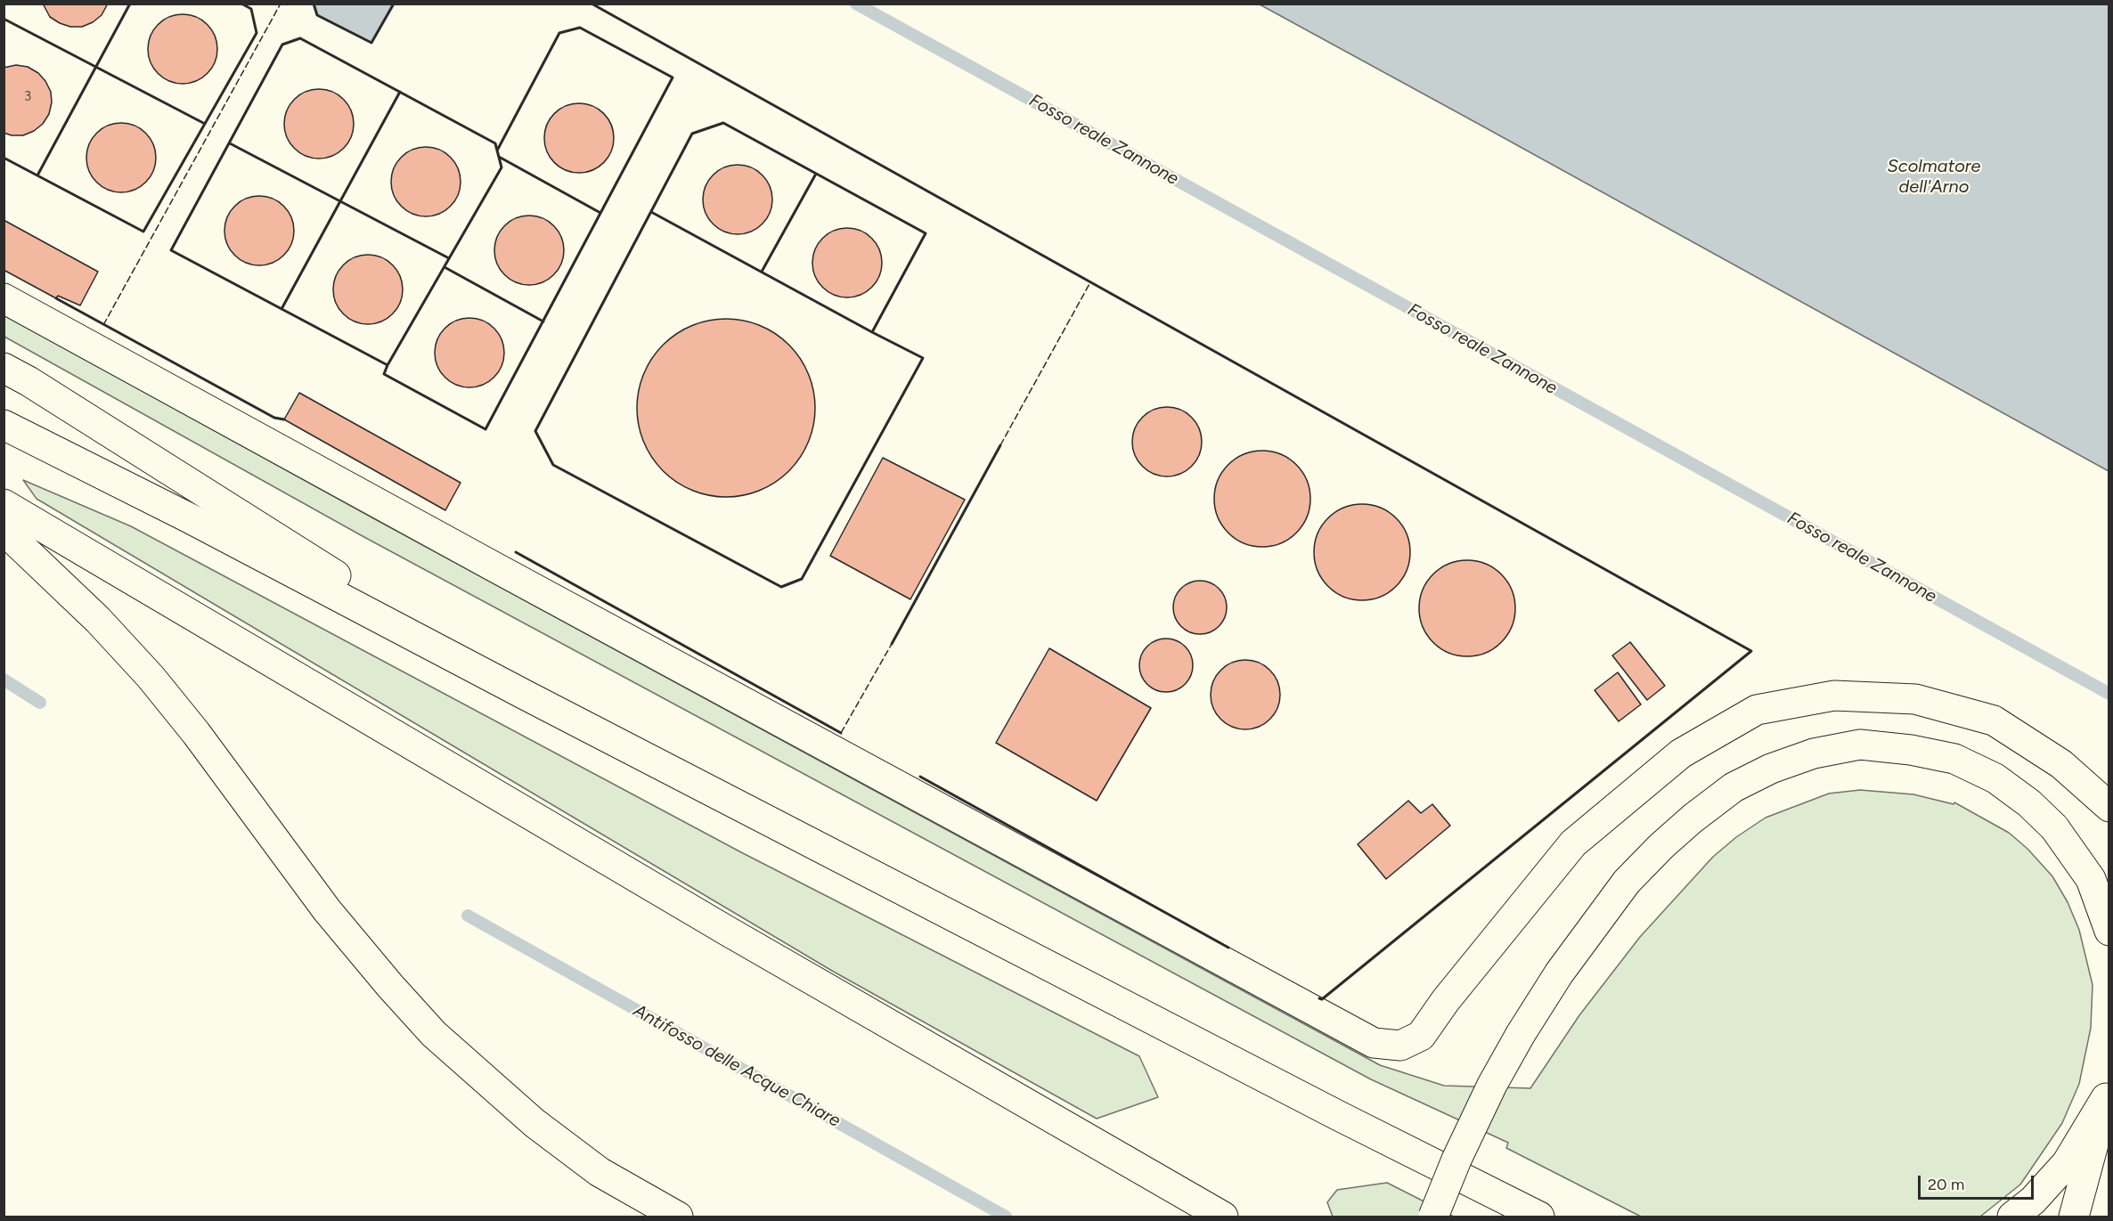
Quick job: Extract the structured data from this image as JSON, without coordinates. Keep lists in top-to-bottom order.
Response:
{
  "water": ["Fosso reale Zannone", "Scolmatore dell'Arno", "Antifosso delle Acque Chiare"],
  "house_numbers": ["3"],
  "scale_bar": "20 m"
}
